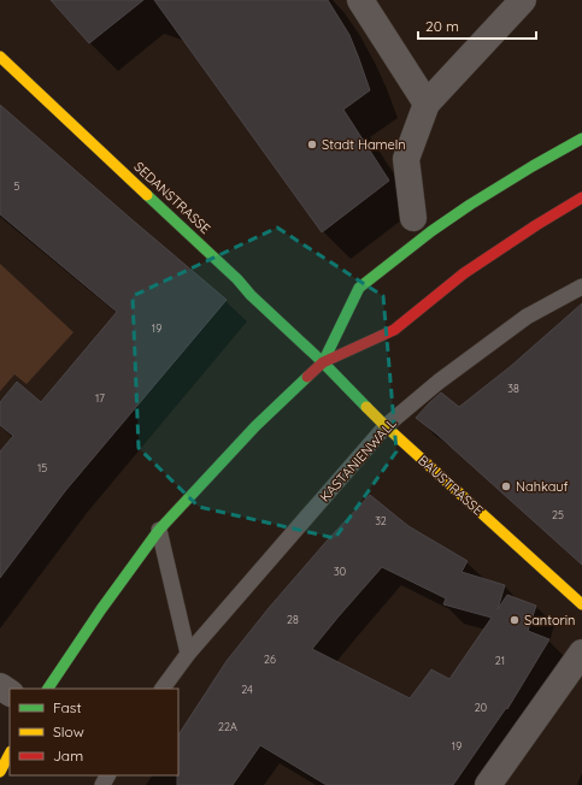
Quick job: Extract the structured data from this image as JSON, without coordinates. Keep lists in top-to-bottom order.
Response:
{
  "streets": {
    "main road": ["SEDANSTRASSE", "BAUSTRASSE"],
    "lane": ["KASTANIENWALL"]
  },
  "crossings": [
    ["SEDANSTRASSE", "BAUSTRASSE"],
    ["KASTANIENWALL", "BAUSTRASSE"]
  ],
  "places": ["Stadt Hameln", "Nahkauf", "Santorin"],
  "house_numbers": [
    "5",
    "19",
    "38",
    "17",
    "15",
    "25",
    "32",
    "30",
    "28",
    "26",
    "21",
    "24",
    "20",
    "22A",
    "19"
  ],
  "legend": ["Fast", "Slow", "Jam"],
  "scale_bar": "20 m"
}
